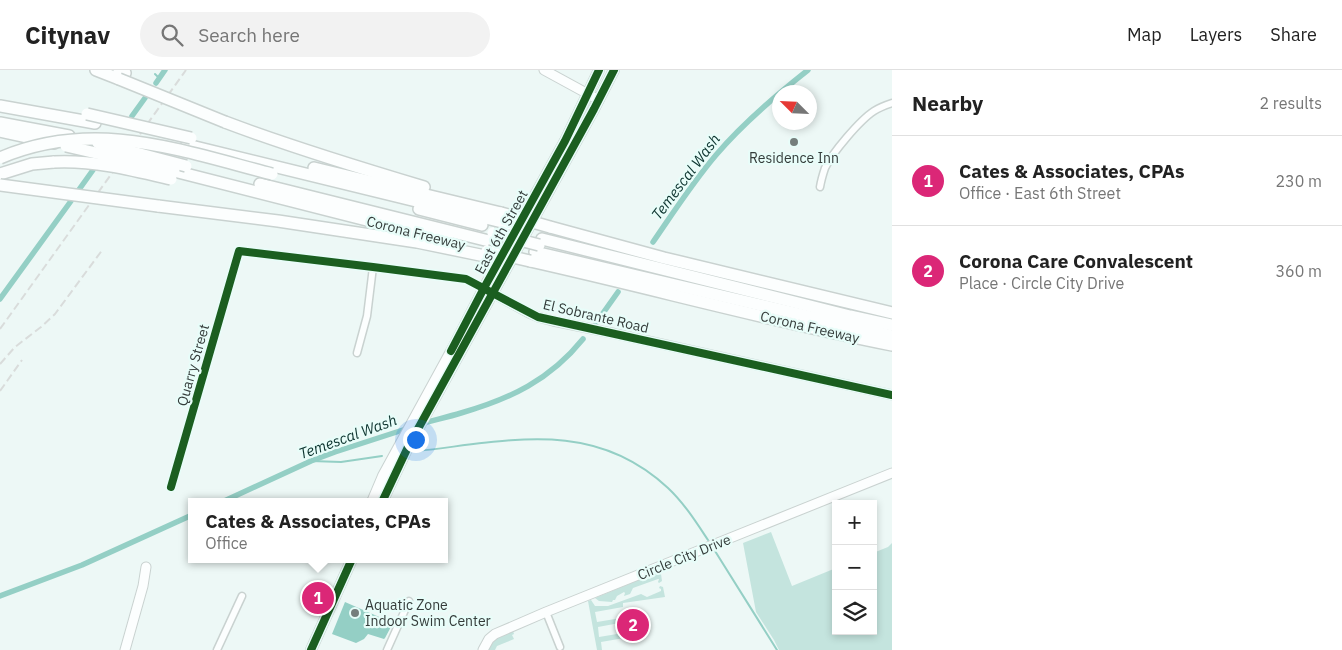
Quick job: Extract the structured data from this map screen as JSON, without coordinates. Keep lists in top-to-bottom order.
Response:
{
  "streets": {
    "highway": ["Corona Freeway"],
    "main road": ["East 6th Street"],
    "street": ["El Sobrante Road", "Quarry Street", "Circle City Drive"]
  },
  "crossings": [
    ["East 6th Street", "El Sobrante Road"],
    ["El Sobrante Road", "Quarry Street"]
  ],
  "water": ["Temescal Wash"],
  "places": ["Residence Inn", "Aquatic Zone Indoor Swim Center"],
  "north": "top left",
  "page": {
    "header": "Citynav",
    "search": "Search here",
    "nav": ["Map", "Layers", "Share"],
    "heading": ["Nearby", "2 results"],
    "list": [
      {
        "mark": "1",
        "name": "Cates & Associates, CPAs",
        "note": "Office · East 6th Street",
        "value": "230 m"
      },
      {
        "mark": "2",
        "name": "Corona Care Convalescent",
        "note": "Place · Circle City Drive",
        "value": "360 m"
      }
    ],
    "popup": ["Cates & Associates, CPAs", "Office"],
    "map_buttons": ["+", "−"],
    "pins": ["1", "2"]
  }
}
